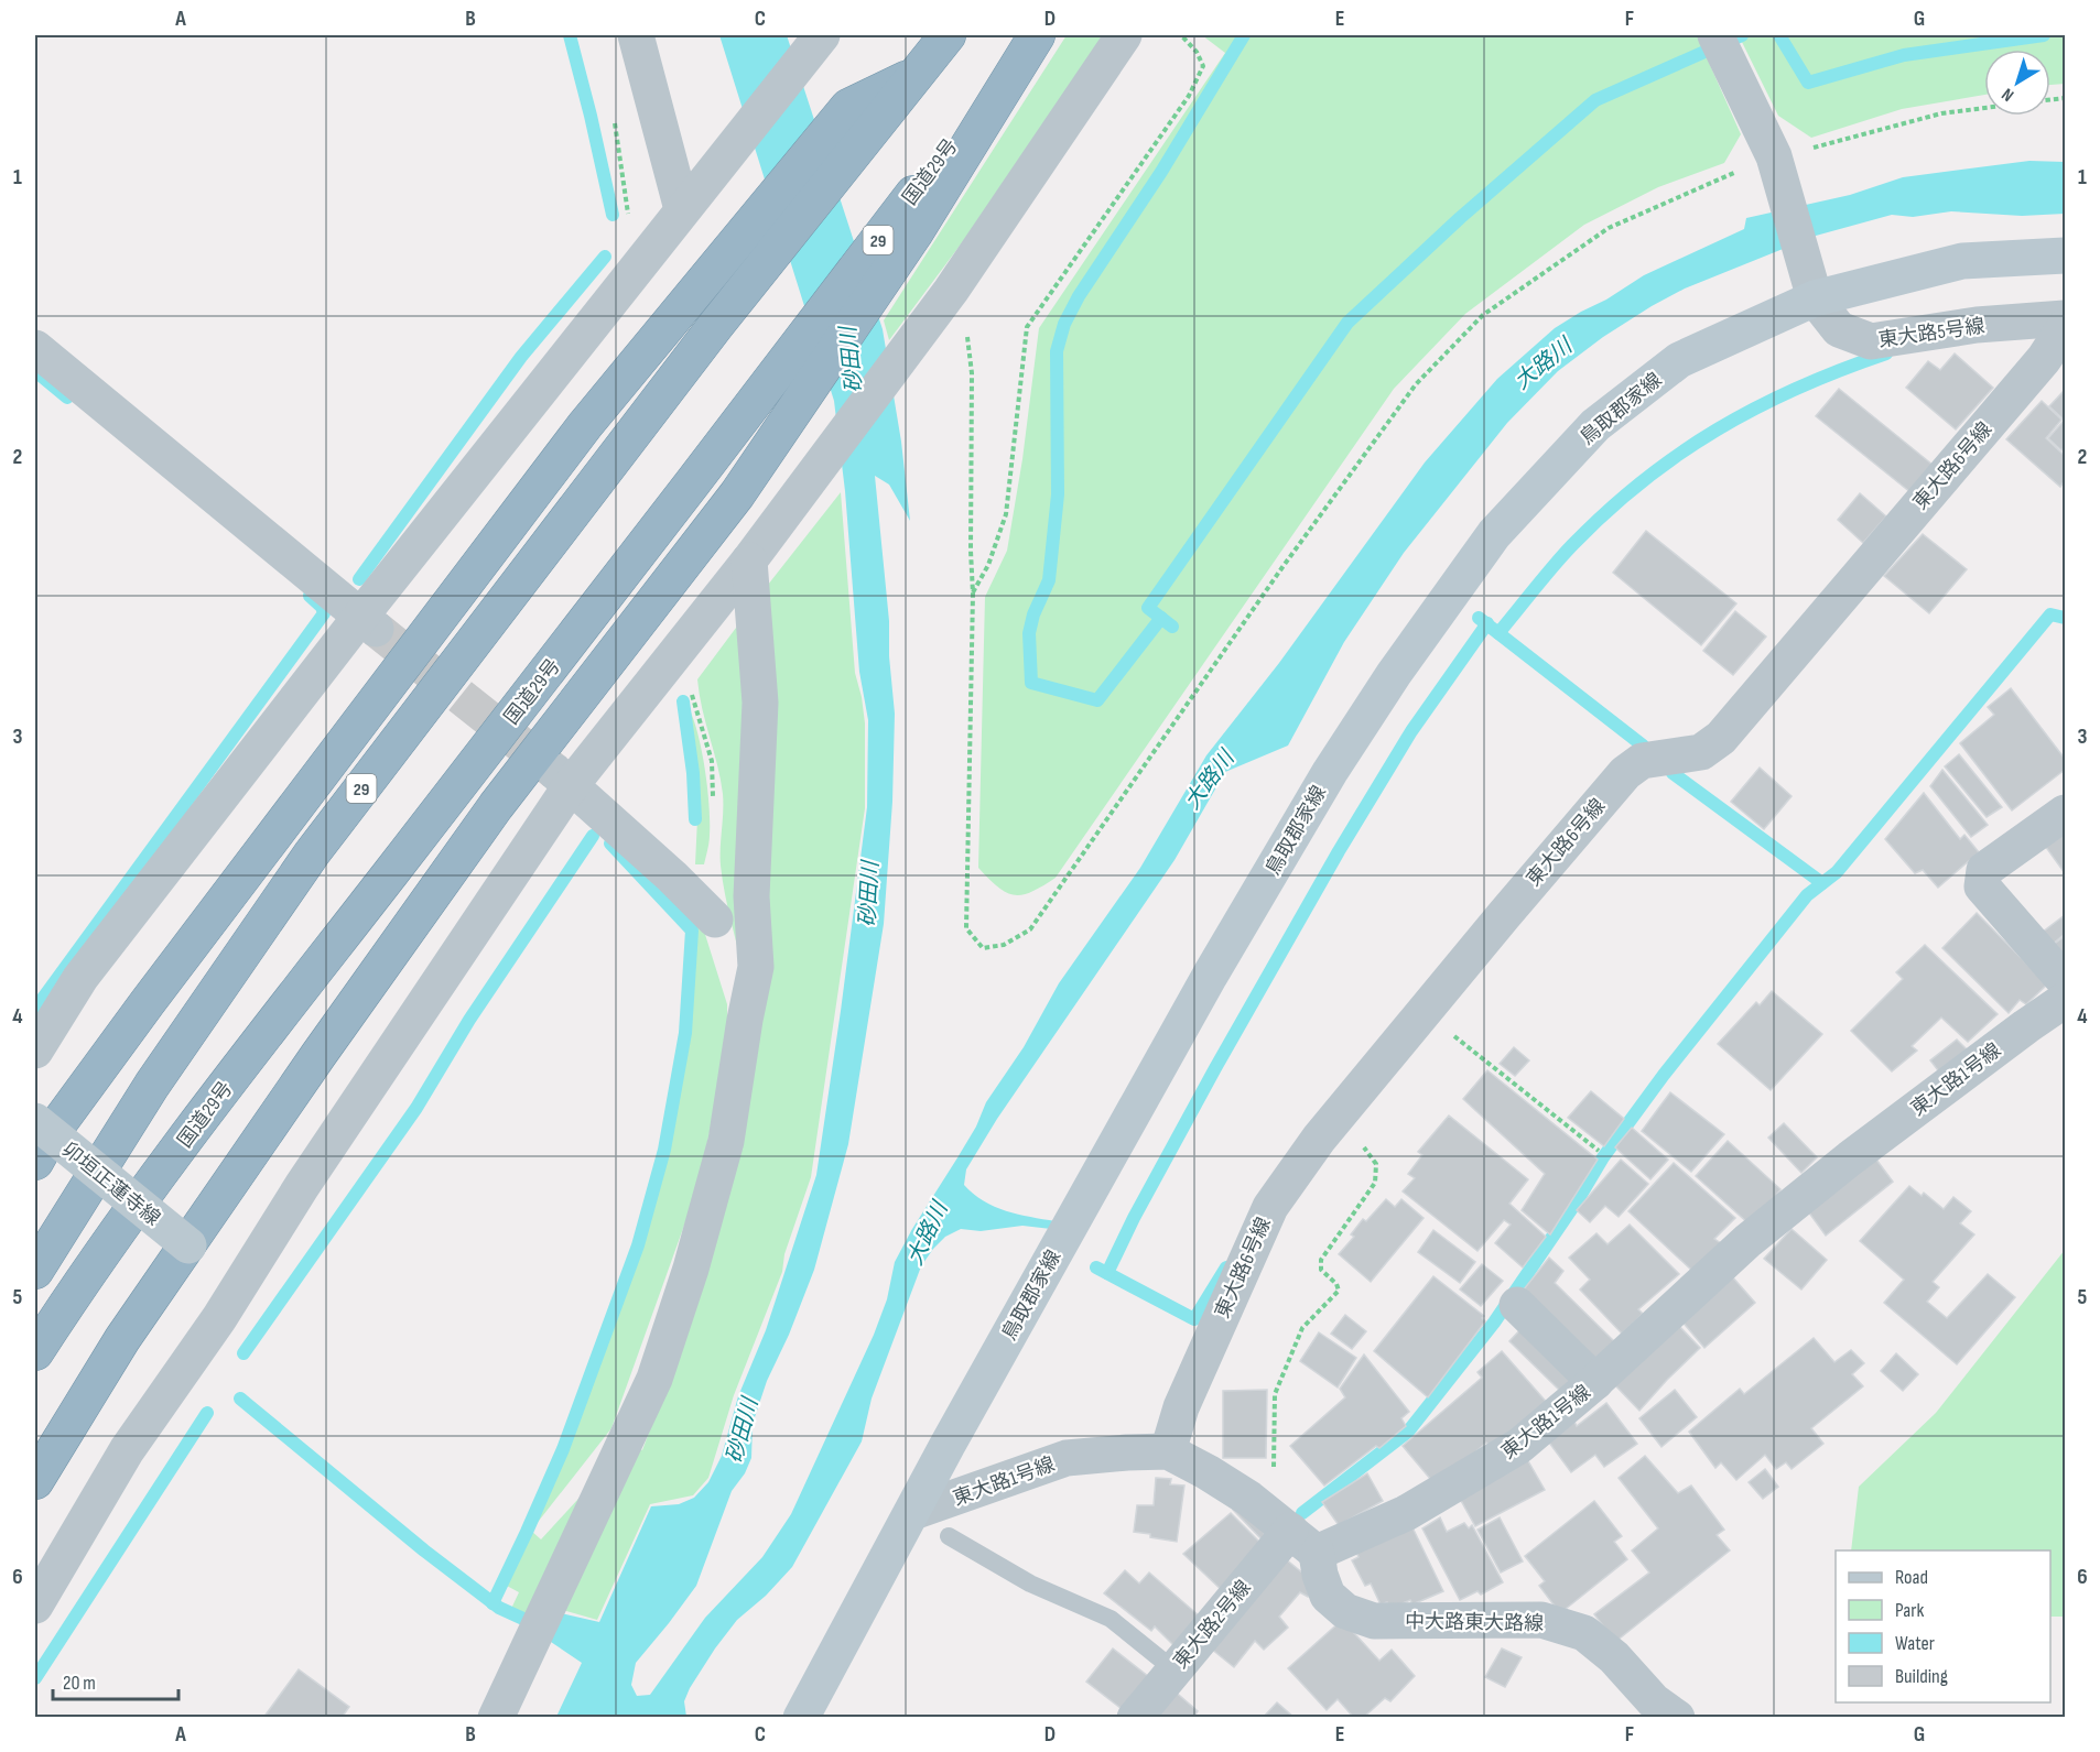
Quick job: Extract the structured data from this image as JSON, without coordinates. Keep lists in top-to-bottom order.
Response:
{
  "streets": {
    "highway": ["国道29号", "29"],
    "main road": ["鳥取郡家線", "卯垣正蓮寺線"],
    "street": [
      "東大路5号線",
      "東大路6号線",
      "東大路1号線",
      "中大路東大路線",
      "東大路2号線"
    ]
  },
  "crossings": [
    ["東大路5号線", "鳥取郡家線"],
    ["鳥取郡家線", "東大路1号線"],
    ["東大路6号線", "東大路1号線"],
    ["東大路1号線", "中大路東大路線"],
    ["東大路1号線", "東大路2号線"],
    ["中大路東大路線", "東大路2号線"]
  ],
  "water": ["砂田川", "大路川"],
  "legend": [
    "Road",
    "Park",
    "Water",
    "Building"
  ],
  "scale_bar": "20 m",
  "north": "bottom left",
  "grid": {
    "columns": [
      "A",
      "B",
      "C",
      "D",
      "E",
      "F",
      "G"
    ],
    "rows": [
      "1",
      "2",
      "3",
      "4",
      "5",
      "6"
    ]
  }
}
